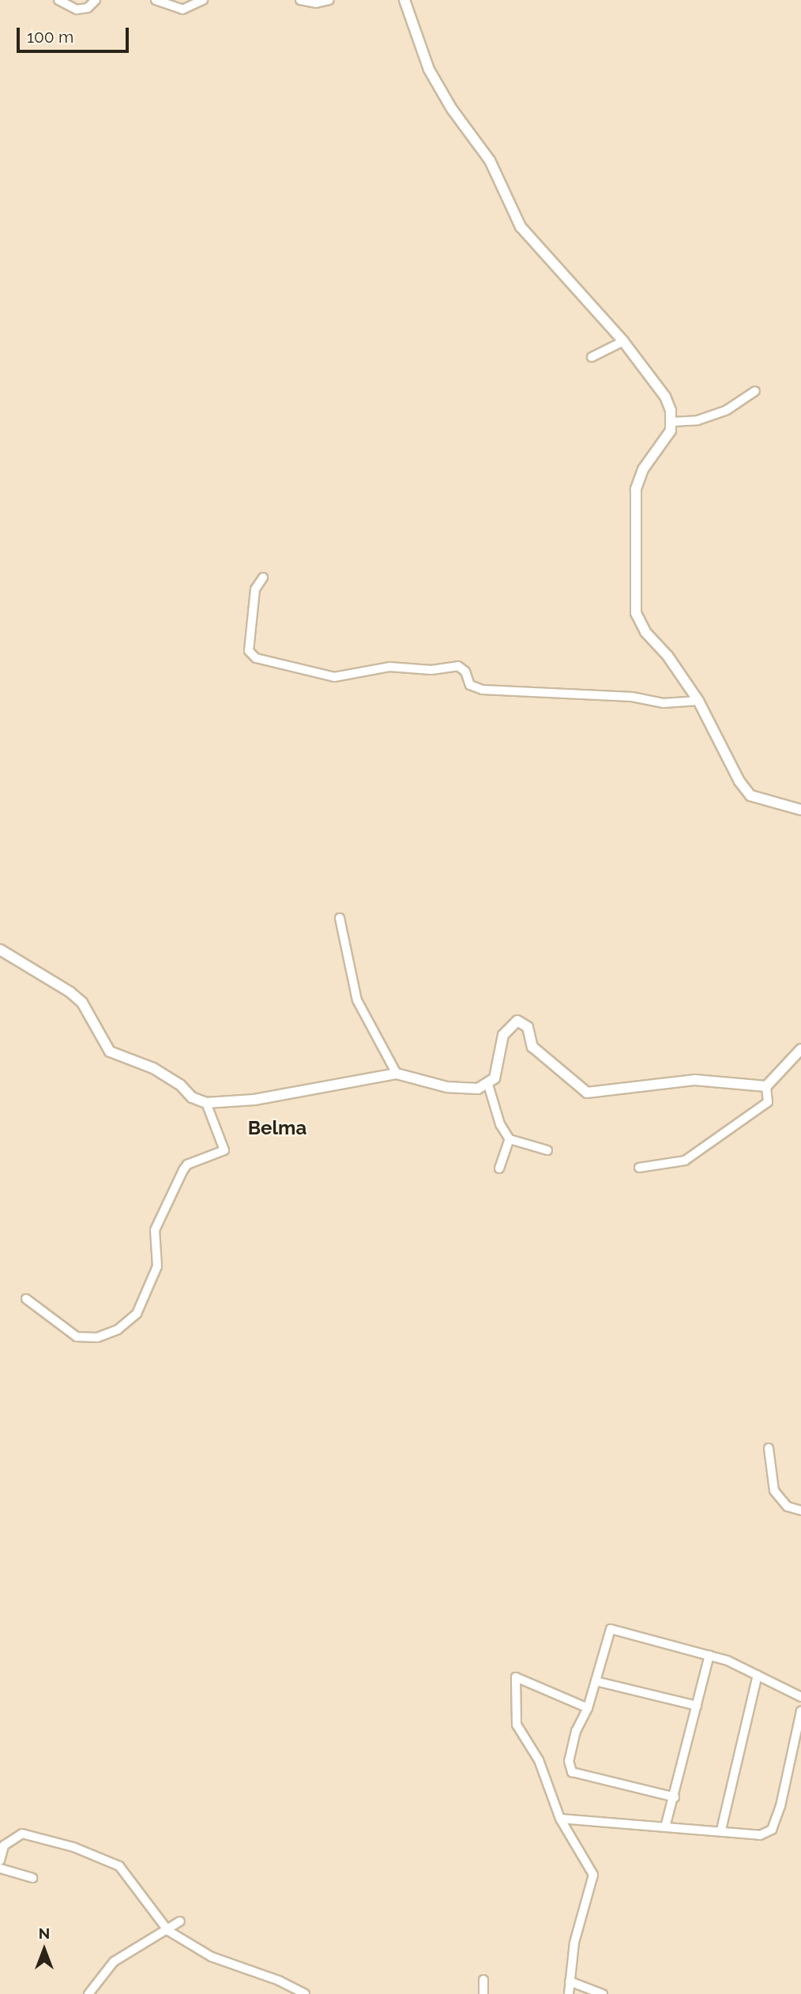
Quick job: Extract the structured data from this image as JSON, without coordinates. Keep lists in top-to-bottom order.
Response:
{
  "districts": ["Belma"],
  "scale_bar": "100 m",
  "north": "top"
}
